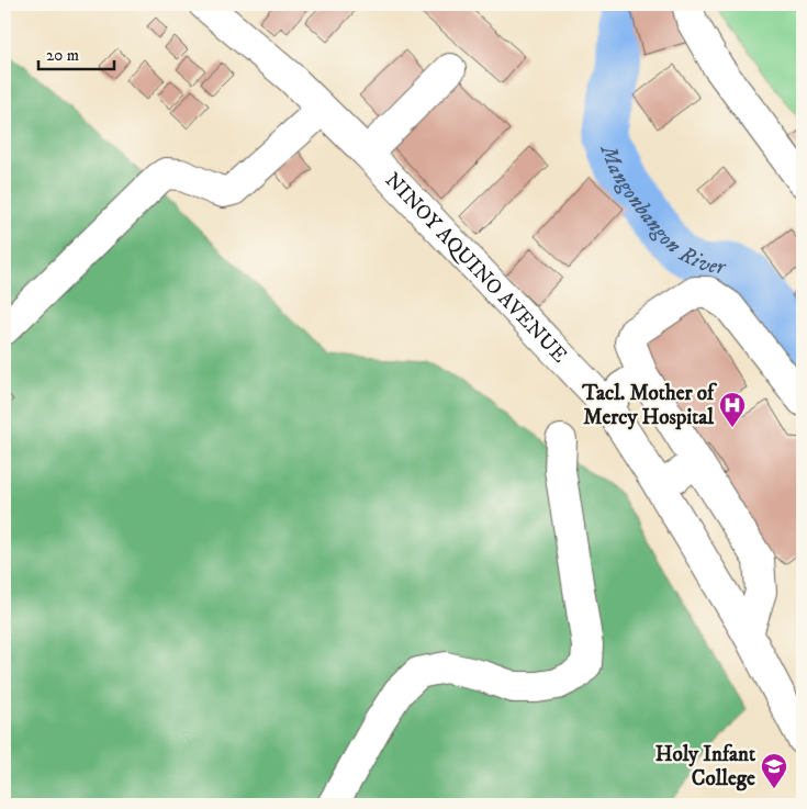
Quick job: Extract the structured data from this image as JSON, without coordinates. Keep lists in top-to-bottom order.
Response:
{
  "streets": {
    "street": ["NINOY AQUINO AVENUE"]
  },
  "water": ["Mangonbangon River"],
  "places": {
    "hospital": ["Tacl. Mother of Mercy Hospital"],
    "school or university": ["Holy Infant College"]
  },
  "scale_bar": "20 m"
}
